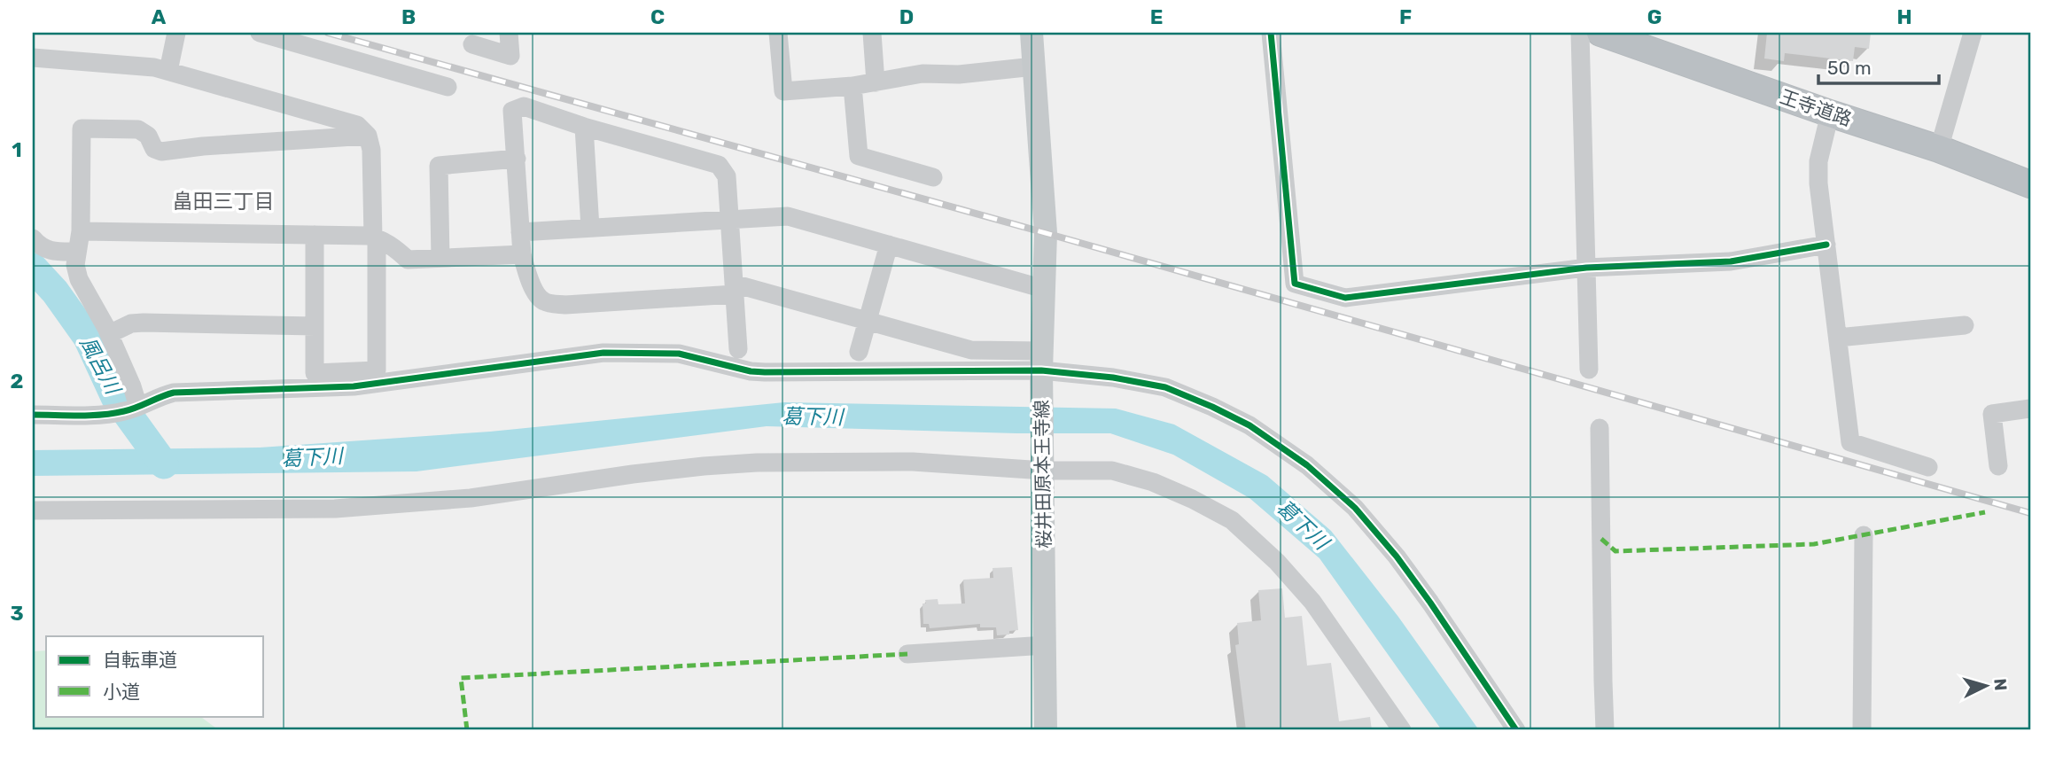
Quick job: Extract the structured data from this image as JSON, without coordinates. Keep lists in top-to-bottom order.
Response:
{
  "streets": {
    "highway": ["王寺道路"],
    "main road": ["桜井田原本王寺線"]
  },
  "districts": ["畠田三丁目"],
  "water": ["風呂川", "葛下川"],
  "legend": ["自転車道", "小道"],
  "scale_bar": "50 m",
  "north": "right",
  "grid": {
    "columns": [
      "A",
      "B",
      "C",
      "D",
      "E",
      "F",
      "G",
      "H"
    ],
    "rows": ["1", "2", "3"]
  }
}
